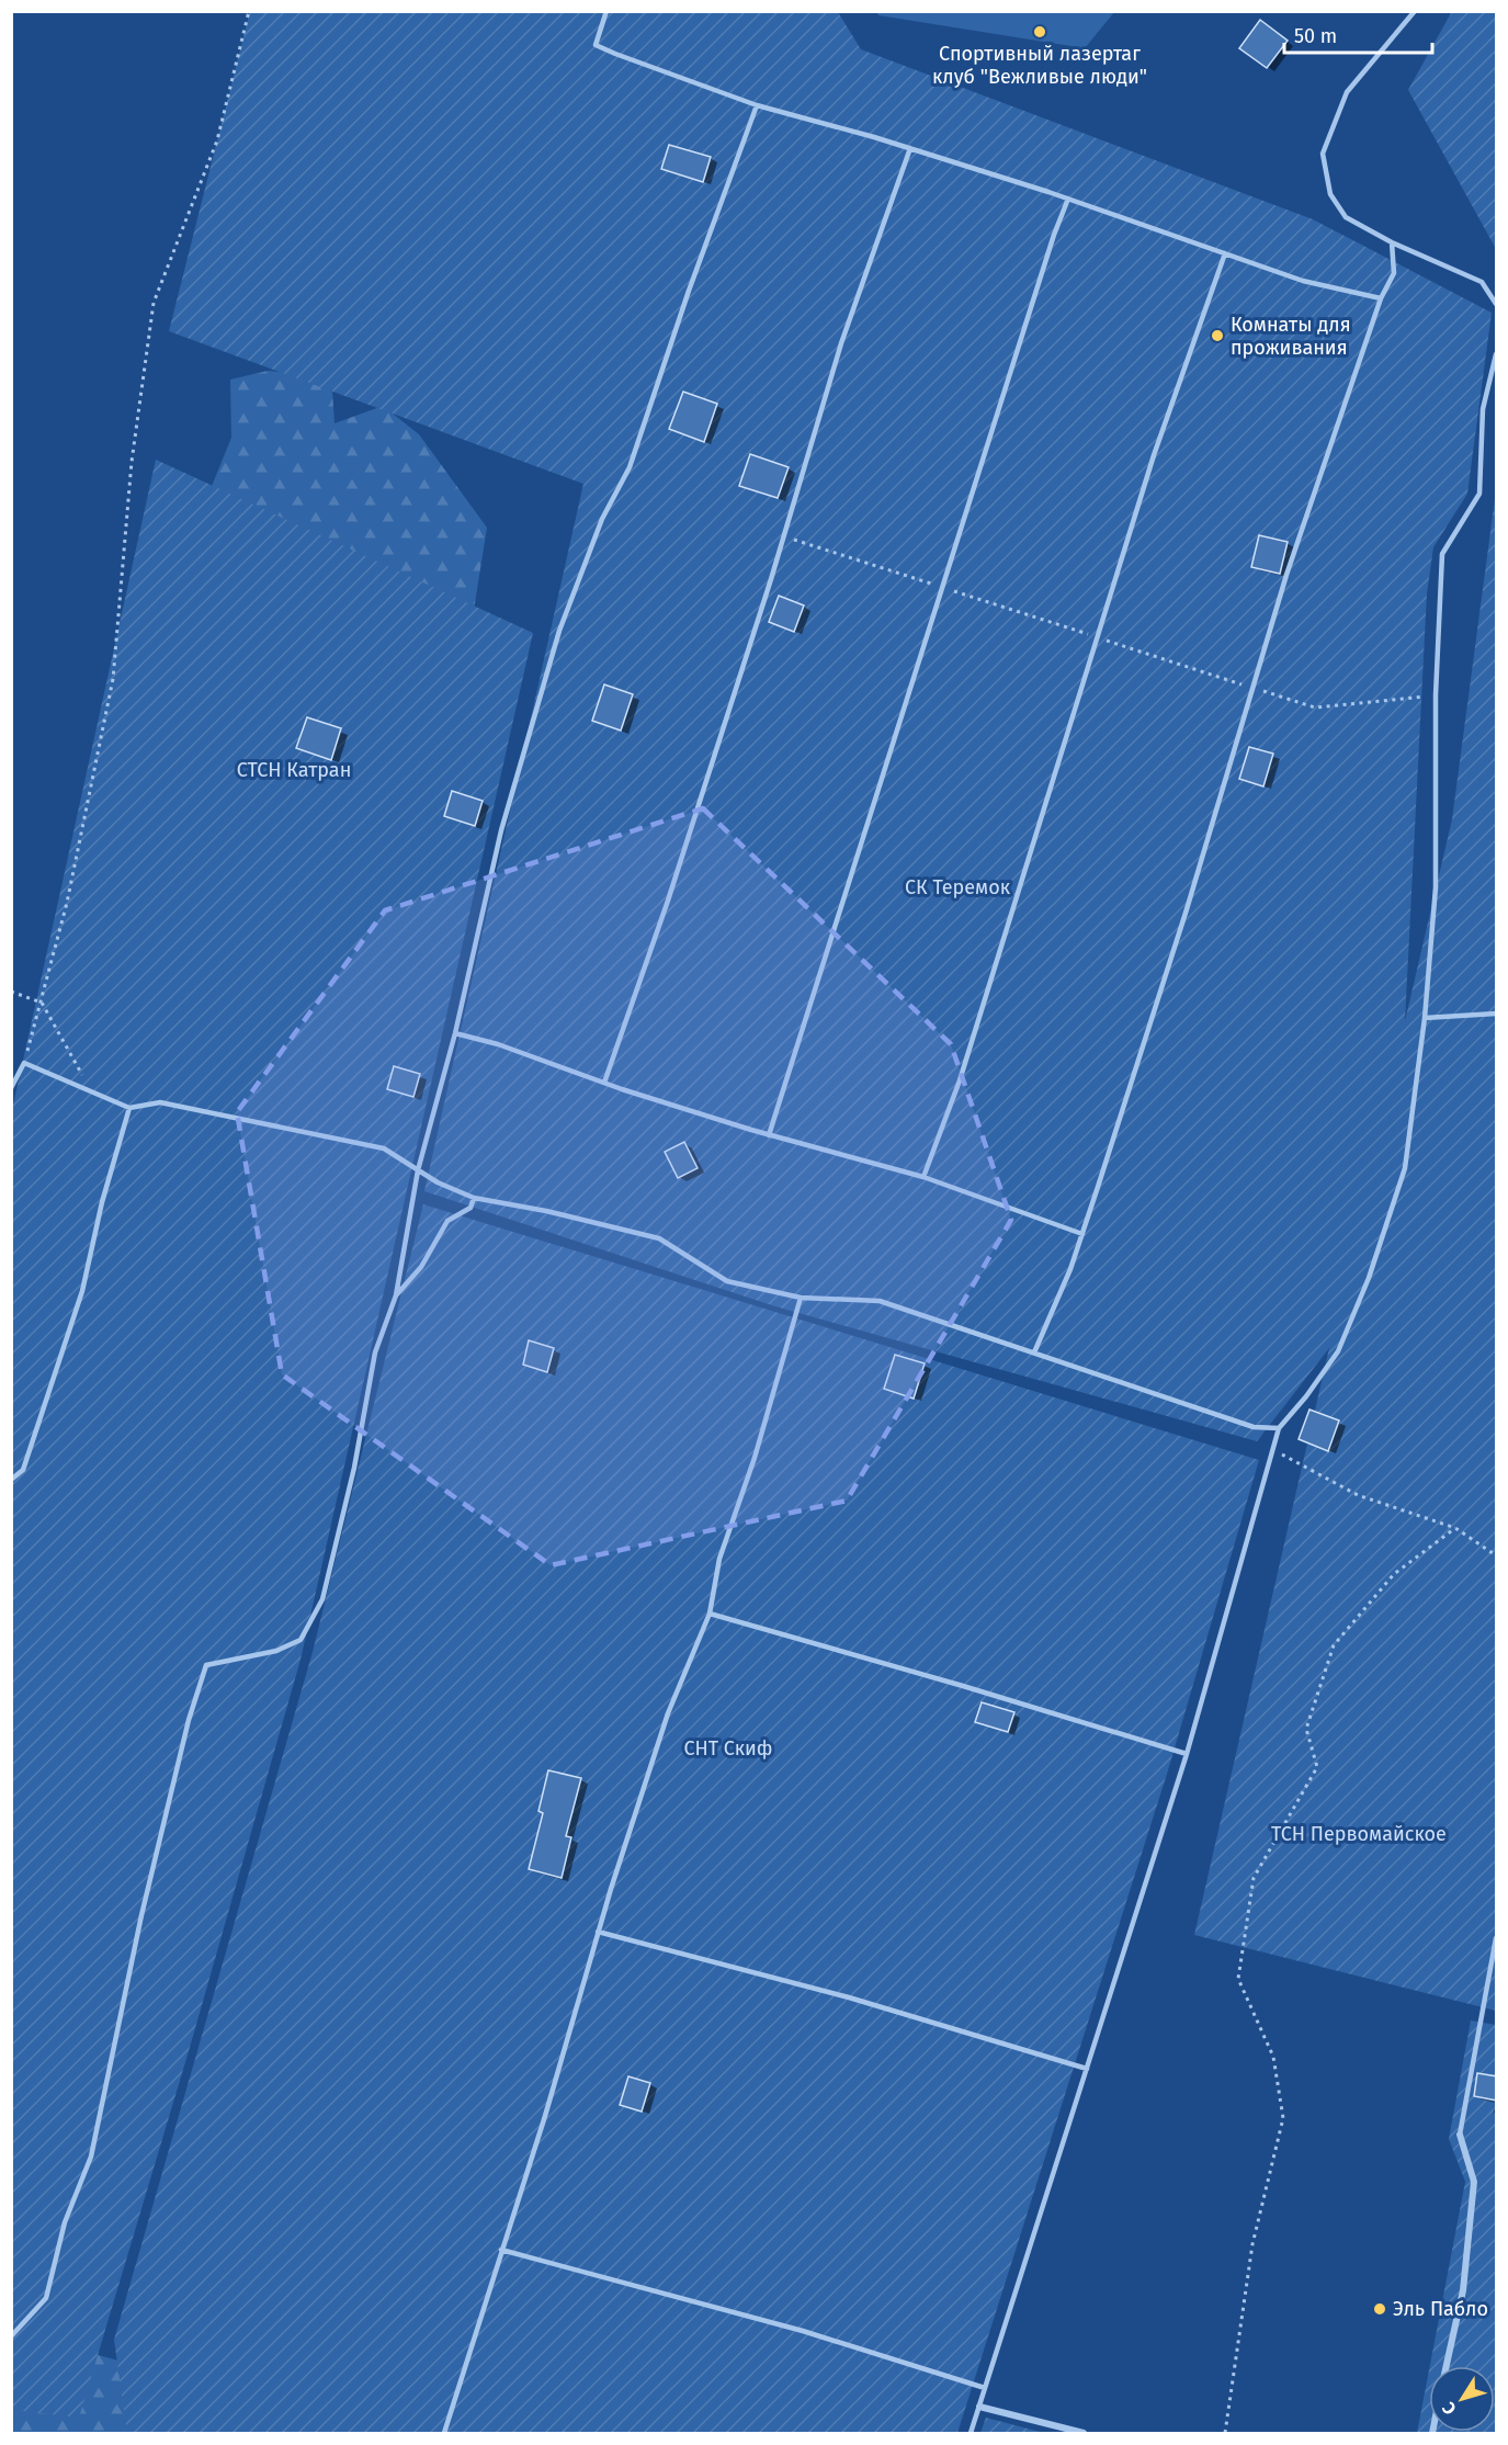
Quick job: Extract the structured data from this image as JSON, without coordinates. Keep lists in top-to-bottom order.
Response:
{
  "parks": [
    "СТСН Катран",
    "СК Теремок",
    "СНТ Скиф",
    "ТСН Первомайское"
  ],
  "places": ["Спортивный лазертаг клуб \"Вежливые люди\"", "Комнаты для проживания", "Эль Пабло"],
  "scale_bar": "50 m",
  "north": "bottom left"
}
